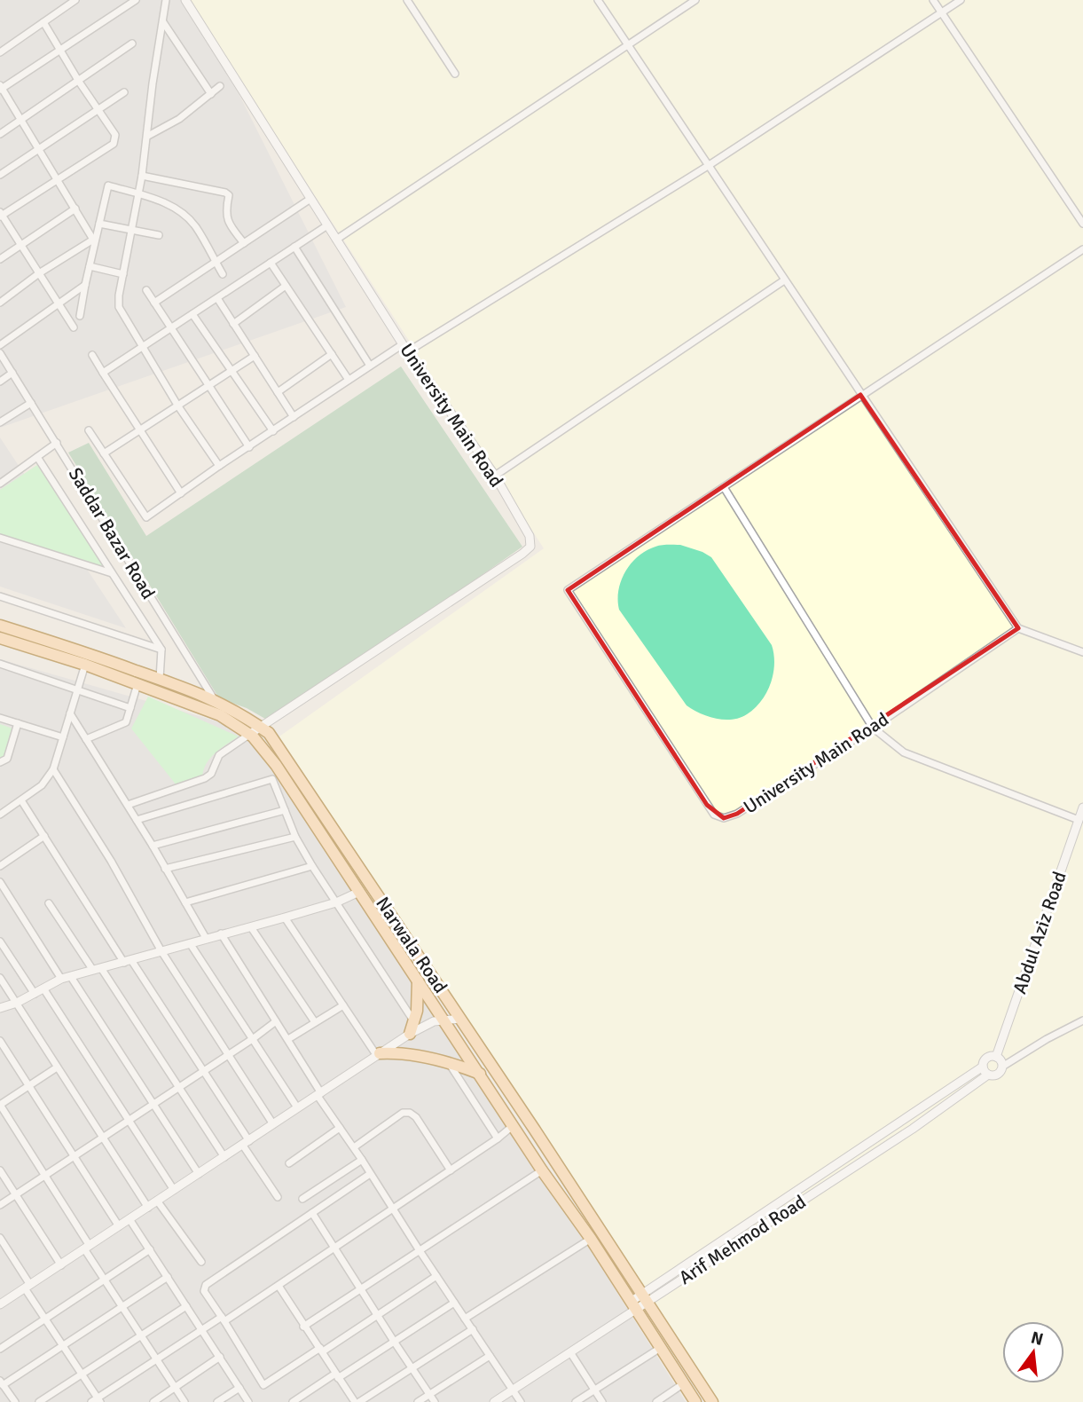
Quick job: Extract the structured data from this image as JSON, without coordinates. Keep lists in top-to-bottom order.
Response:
{
  "streets": {
    "main road": ["Narwala Road"],
    "street": [
      "University Main Road",
      "Saddar Bazar Road",
      "Abdul Aziz Road",
      "Arif Mehmod Road"
    ]
  },
  "crossings": [
    ["University Main Road", "Narwala Road"],
    ["Saddar Bazar Road", "Narwala Road"],
    ["Abdul Aziz Road", "Arif Mehmod Road"],
    ["Narwala Road", "Arif Mehmod Road"]
  ],
  "north": "top"
}
